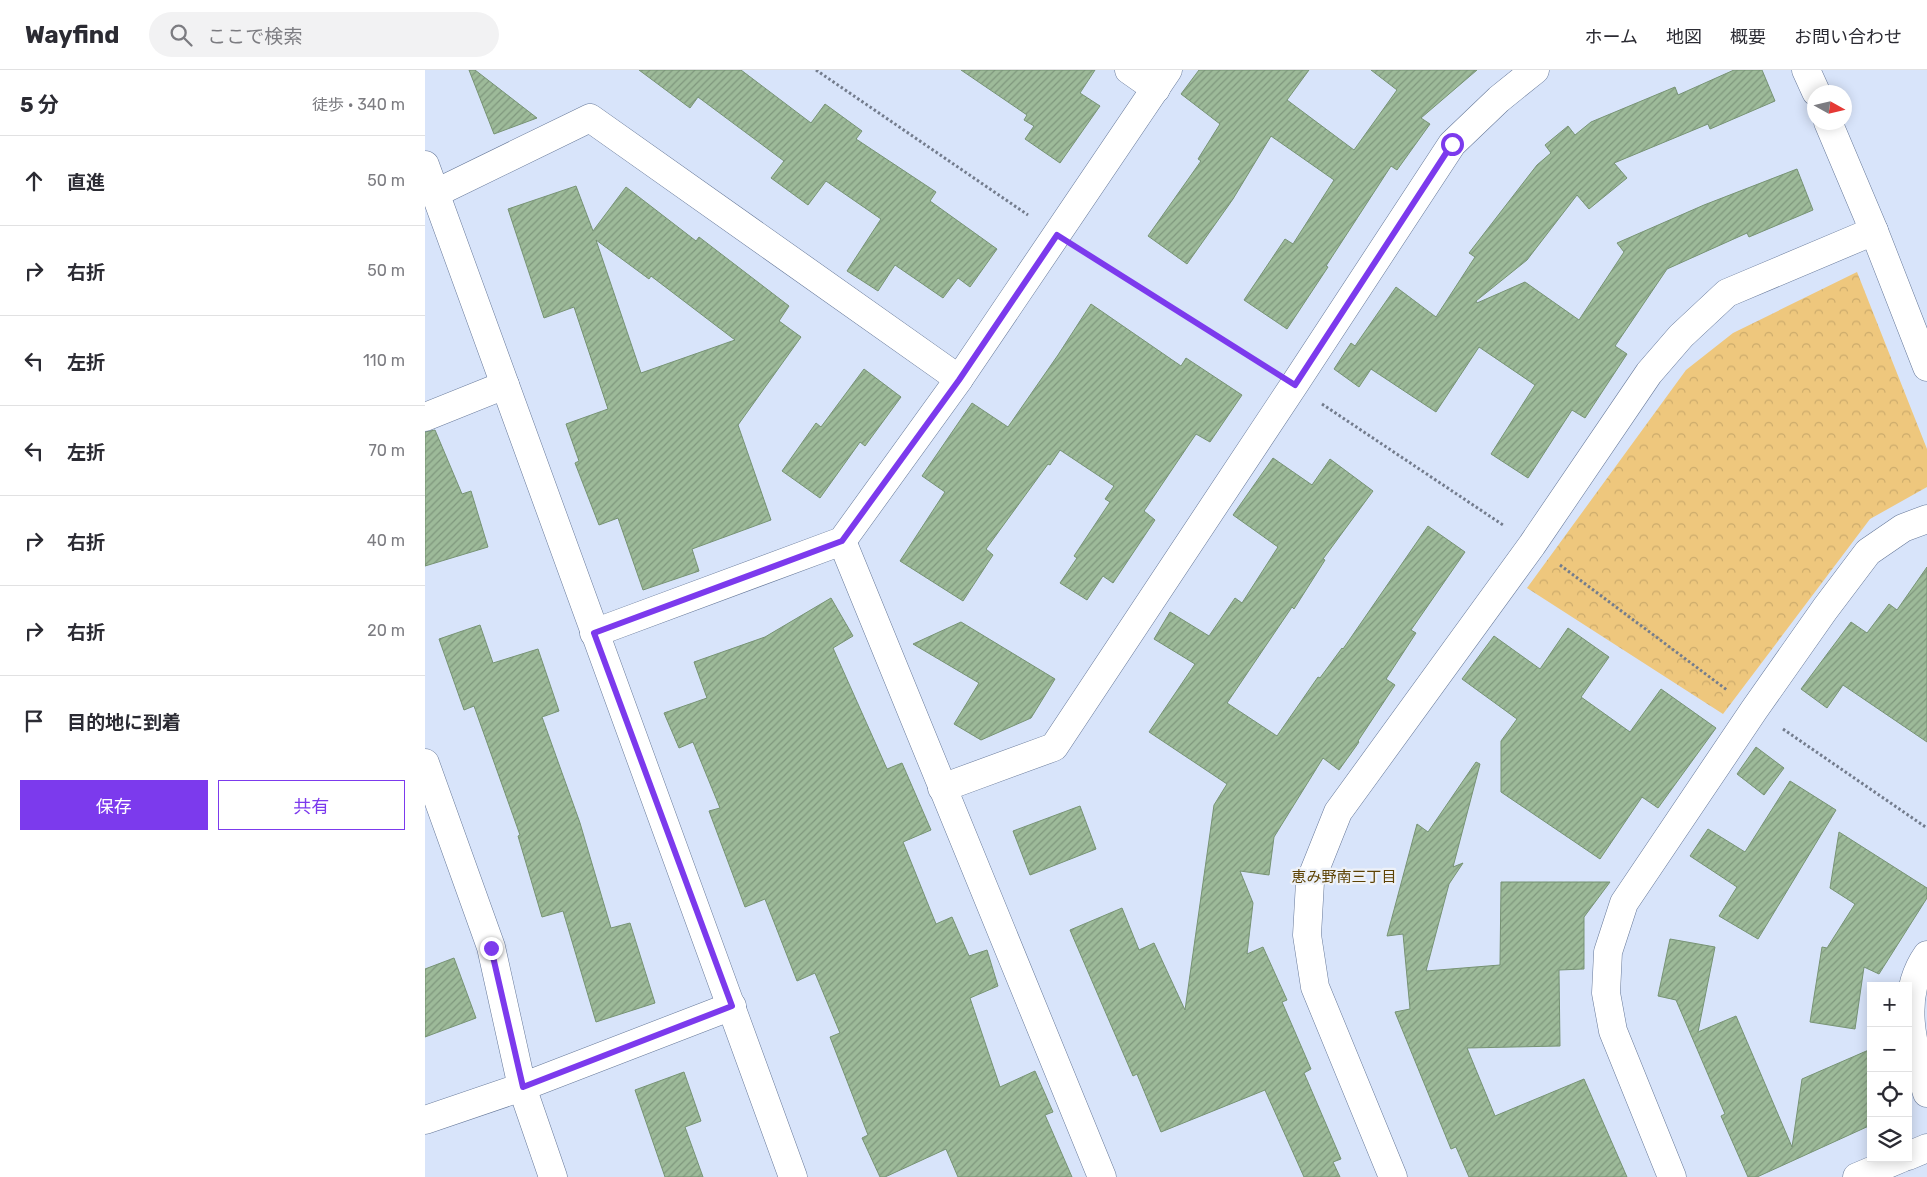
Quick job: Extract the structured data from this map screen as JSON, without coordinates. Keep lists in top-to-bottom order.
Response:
{
  "districts": ["恵み野南三丁目"],
  "north": "right",
  "page": {
    "header": "Wayfind",
    "search": "ここで検索",
    "nav": [
      "ホーム",
      "地図",
      "概要",
      "お問い合わせ"
    ],
    "heading": ["5 分", "徒歩 · 340 m"],
    "list": [
      ["直進", "50 m"],
      ["右折", "50 m"],
      ["左折", "110 m"],
      ["左折", "70 m"],
      ["右折", "40 m"],
      ["右折", "20 m"],
      "目的地に到着"
    ],
    "buttons": ["保存", "共有"],
    "map_buttons": ["+", "−"]
  }
}
